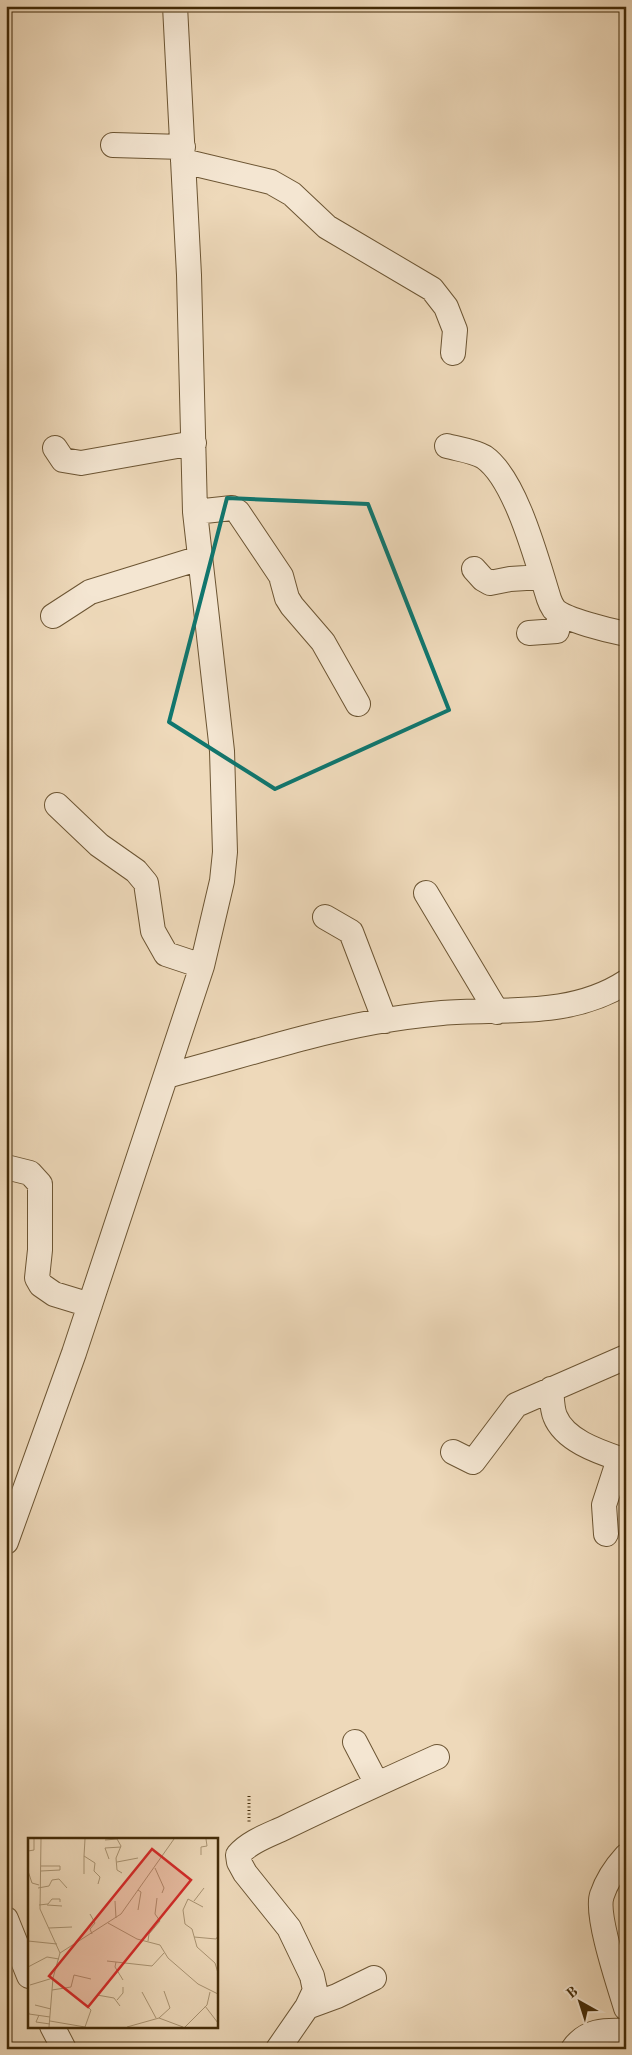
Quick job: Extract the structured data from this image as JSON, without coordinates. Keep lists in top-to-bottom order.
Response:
{
  "north": "top left"
}
